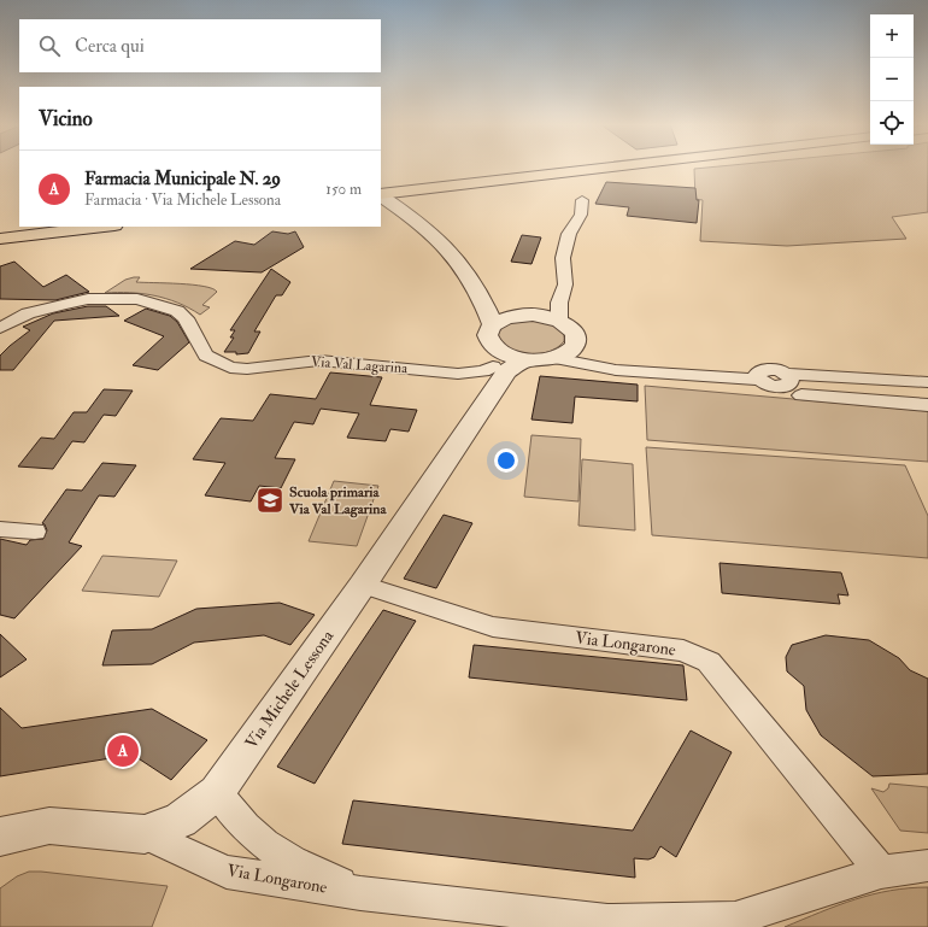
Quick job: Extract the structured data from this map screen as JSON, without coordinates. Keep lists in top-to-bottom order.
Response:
{
  "streets": {
    "street": ["Via Val Lagarina", "Via Longarone", "Via Michele Lessona"]
  },
  "crossings": [
    ["Via Val Lagarina", "Via Michele Lessona"],
    ["Via Longarone", "Via Michele Lessona"]
  ],
  "places": {
    "school or university": ["Scuola primaria Via Val Lagarina"]
  },
  "page": {
    "map_buttons": ["+", "−"],
    "search": "Cerca qui",
    "heading": "Vicino",
    "list": [
      {
        "mark": "A",
        "name": "Farmacia Municipale N. 29",
        "note": "Farmacia · Via Michele Lessona",
        "value": "150 m"
      }
    ],
    "pins": "A"
  }
}
